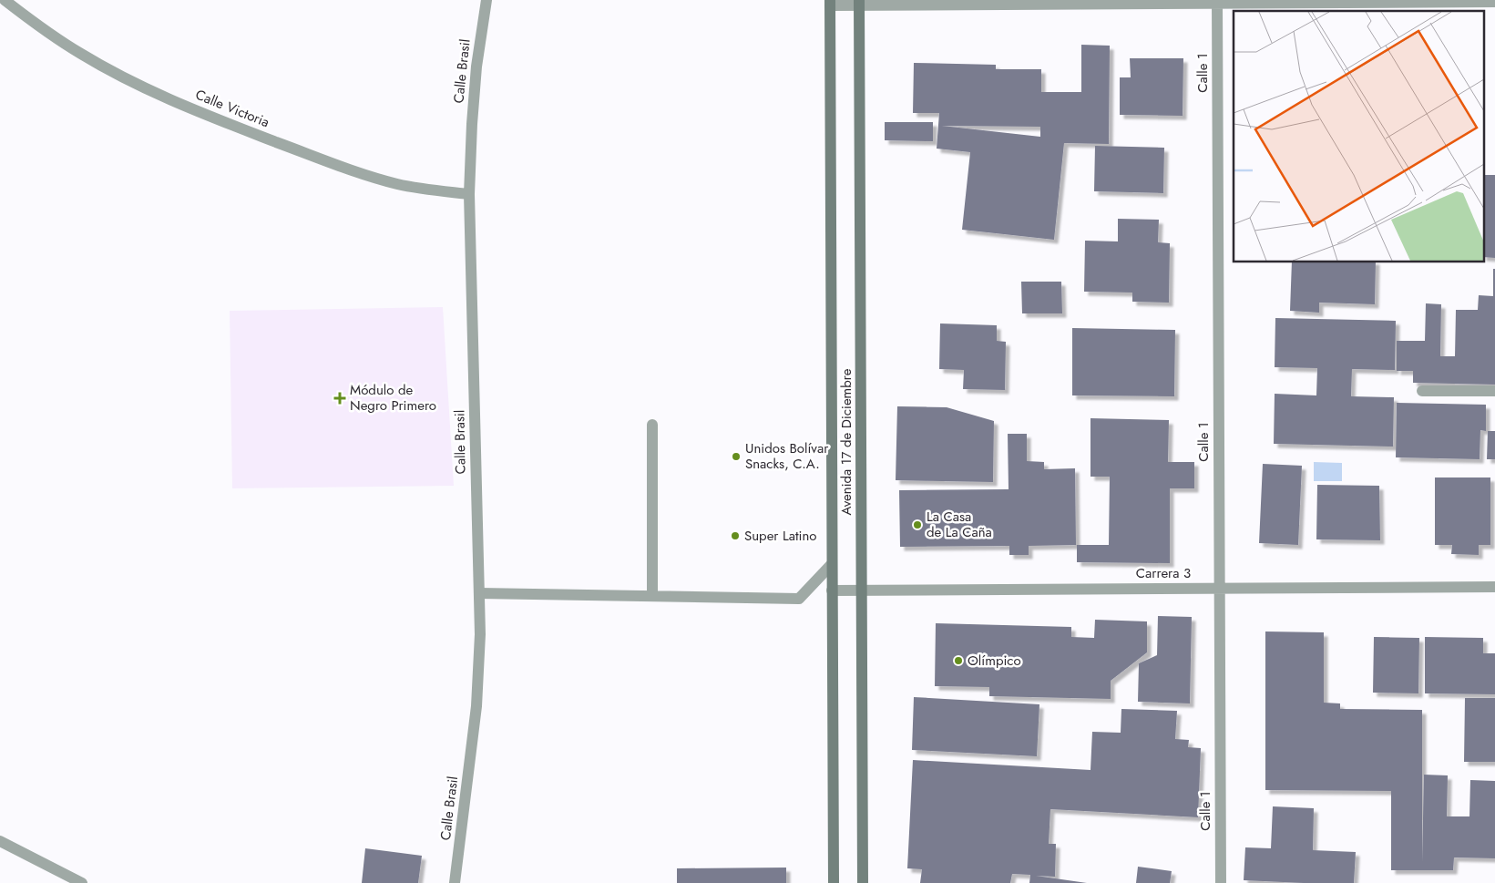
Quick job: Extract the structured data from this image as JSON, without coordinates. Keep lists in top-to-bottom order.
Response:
{
  "streets": {
    "street": [
      "Calle Brasil",
      "Calle 1",
      "Calle Victoria",
      "Avenida 17 de Diciembre",
      "Carrera 3"
    ]
  },
  "crossings": [
    ["Calle Brasil", "Calle Victoria"],
    ["Calle 1", "Carrera 3"],
    ["Avenida 17 de Diciembre", "Carrera 3"]
  ],
  "places": {
    "health": ["Módulo de Negro Primero"],
    "other": [
      "Unidos Bolívar Snacks, C.A.",
      "La Casa de La Caña",
      "Super Latino",
      "Olímpico"
    ]
  }
}
